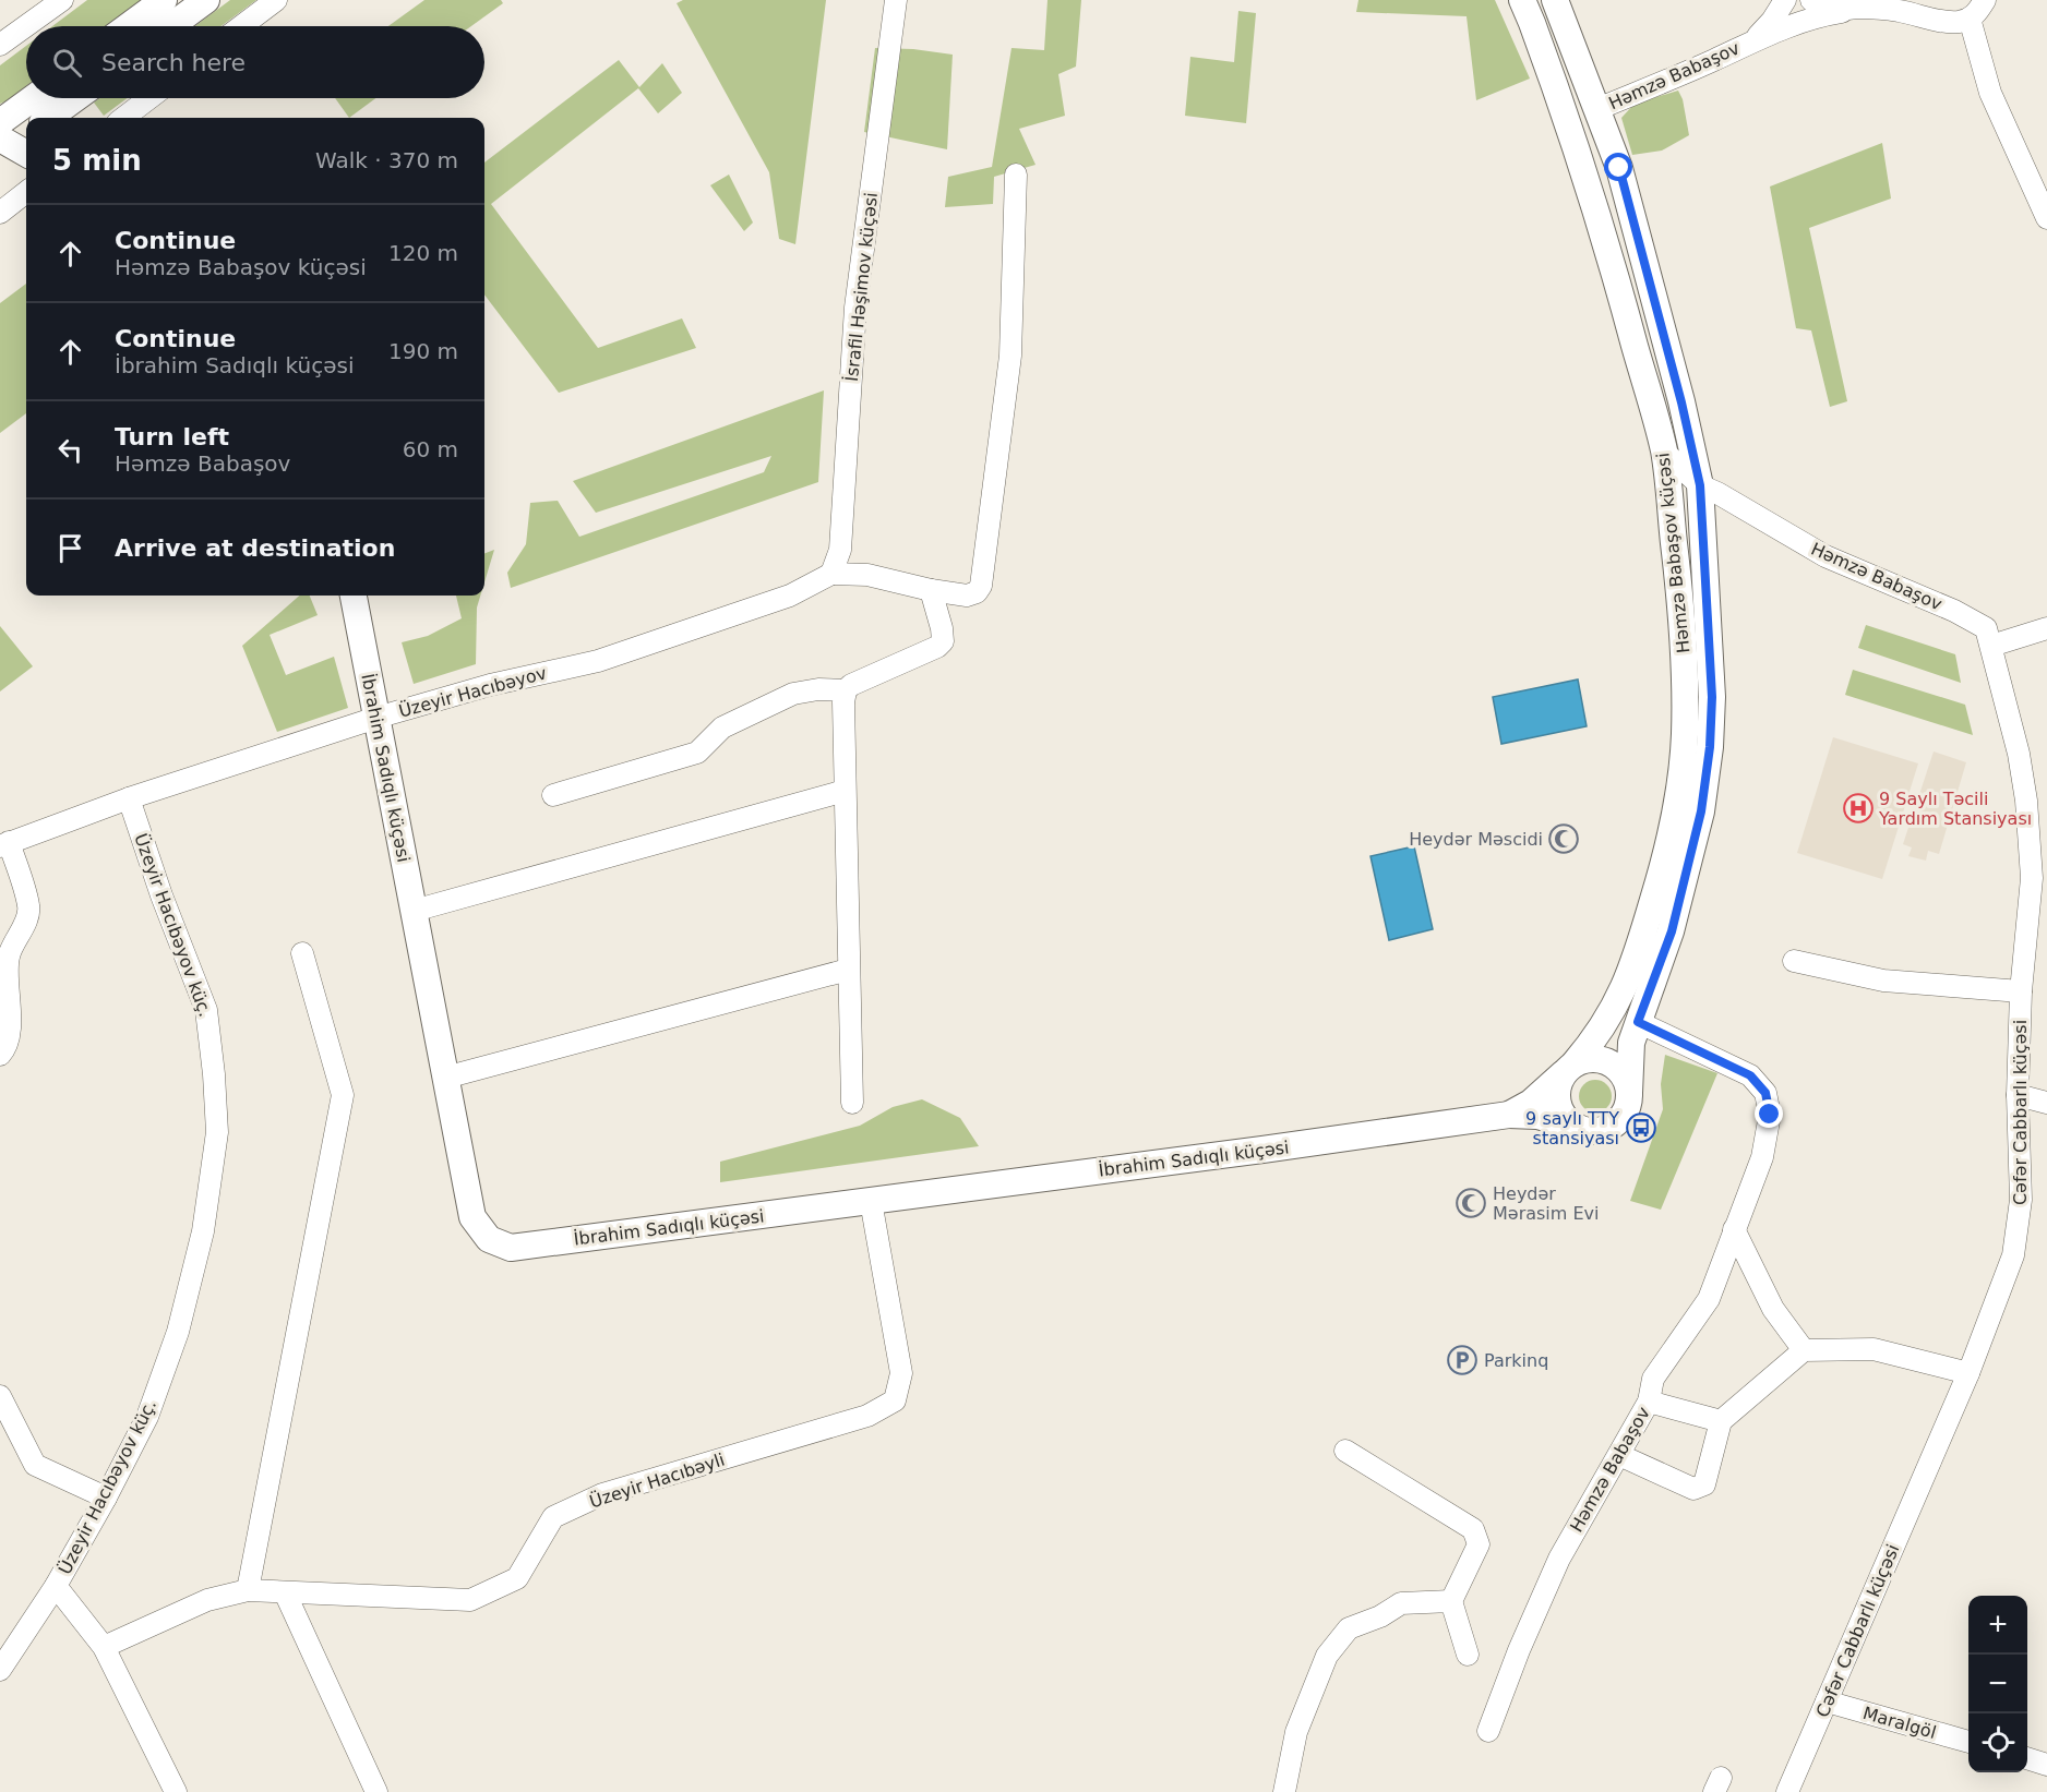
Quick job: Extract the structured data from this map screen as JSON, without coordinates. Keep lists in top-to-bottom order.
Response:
{
  "streets": {
    "street": [
      "Həmzə Babaşov",
      "İsrafil Həşimov küçəsi",
      "Həmzə Babaşov küçəsi",
      "Üzeyir Hacıbəyov",
      "İbrahim Sadıqlı küçəsi",
      "Üzeyir Hacıbəyov küç.",
      "Cəfər Cabbarlı küçəsi",
      "Üzeyir Hacıbəyli",
      "Maralgöl"
    ]
  },
  "crossings": [
    ["Həmzə Babaşov", "Həmzə Babaşov küçəsi"],
    ["Həmzə Babaşov", "Cəfər Cabbarlı küçəsi"],
    ["İsrafil Həşimov küçəsi", "Üzeyir Hacıbəyov"],
    ["Həmzə Babaşov küçəsi", "İbrahim Sadıqlı küçəsi"],
    ["Üzeyir Hacıbəyov", "İbrahim Sadıqlı küçəsi"],
    ["Üzeyir Hacıbəyov", "Üzeyir Hacıbəyov küç."],
    ["İbrahim Sadıqlı küçəsi", "Üzeyir Hacıbəyli"],
    ["Cəfər Cabbarlı küçəsi", "Maralgöl"]
  ],
  "places": {
    "hospital": ["9 Saylı Təcili Yardım Stansiyası"],
    "mosque": ["Heydər Məscidi", "Heydər Mərasim Evi"],
    "bus stop": ["9 saylı TTY stansiyası"],
    "parking": ["Parkinq"]
  },
  "page": {
    "search": "Search here",
    "heading": ["5 min", "Walk · 370 m"],
    "list": [
      ["Continue", "Həmzə Babaşov küçəsi", "120 m"],
      ["Continue", "İbrahim Sadıqlı küçəsi", "190 m"],
      ["Turn left", "Həmzə Babaşov", "60 m"],
      "Arrive at destination"
    ],
    "map_buttons": ["+", "−"]
  }
}
